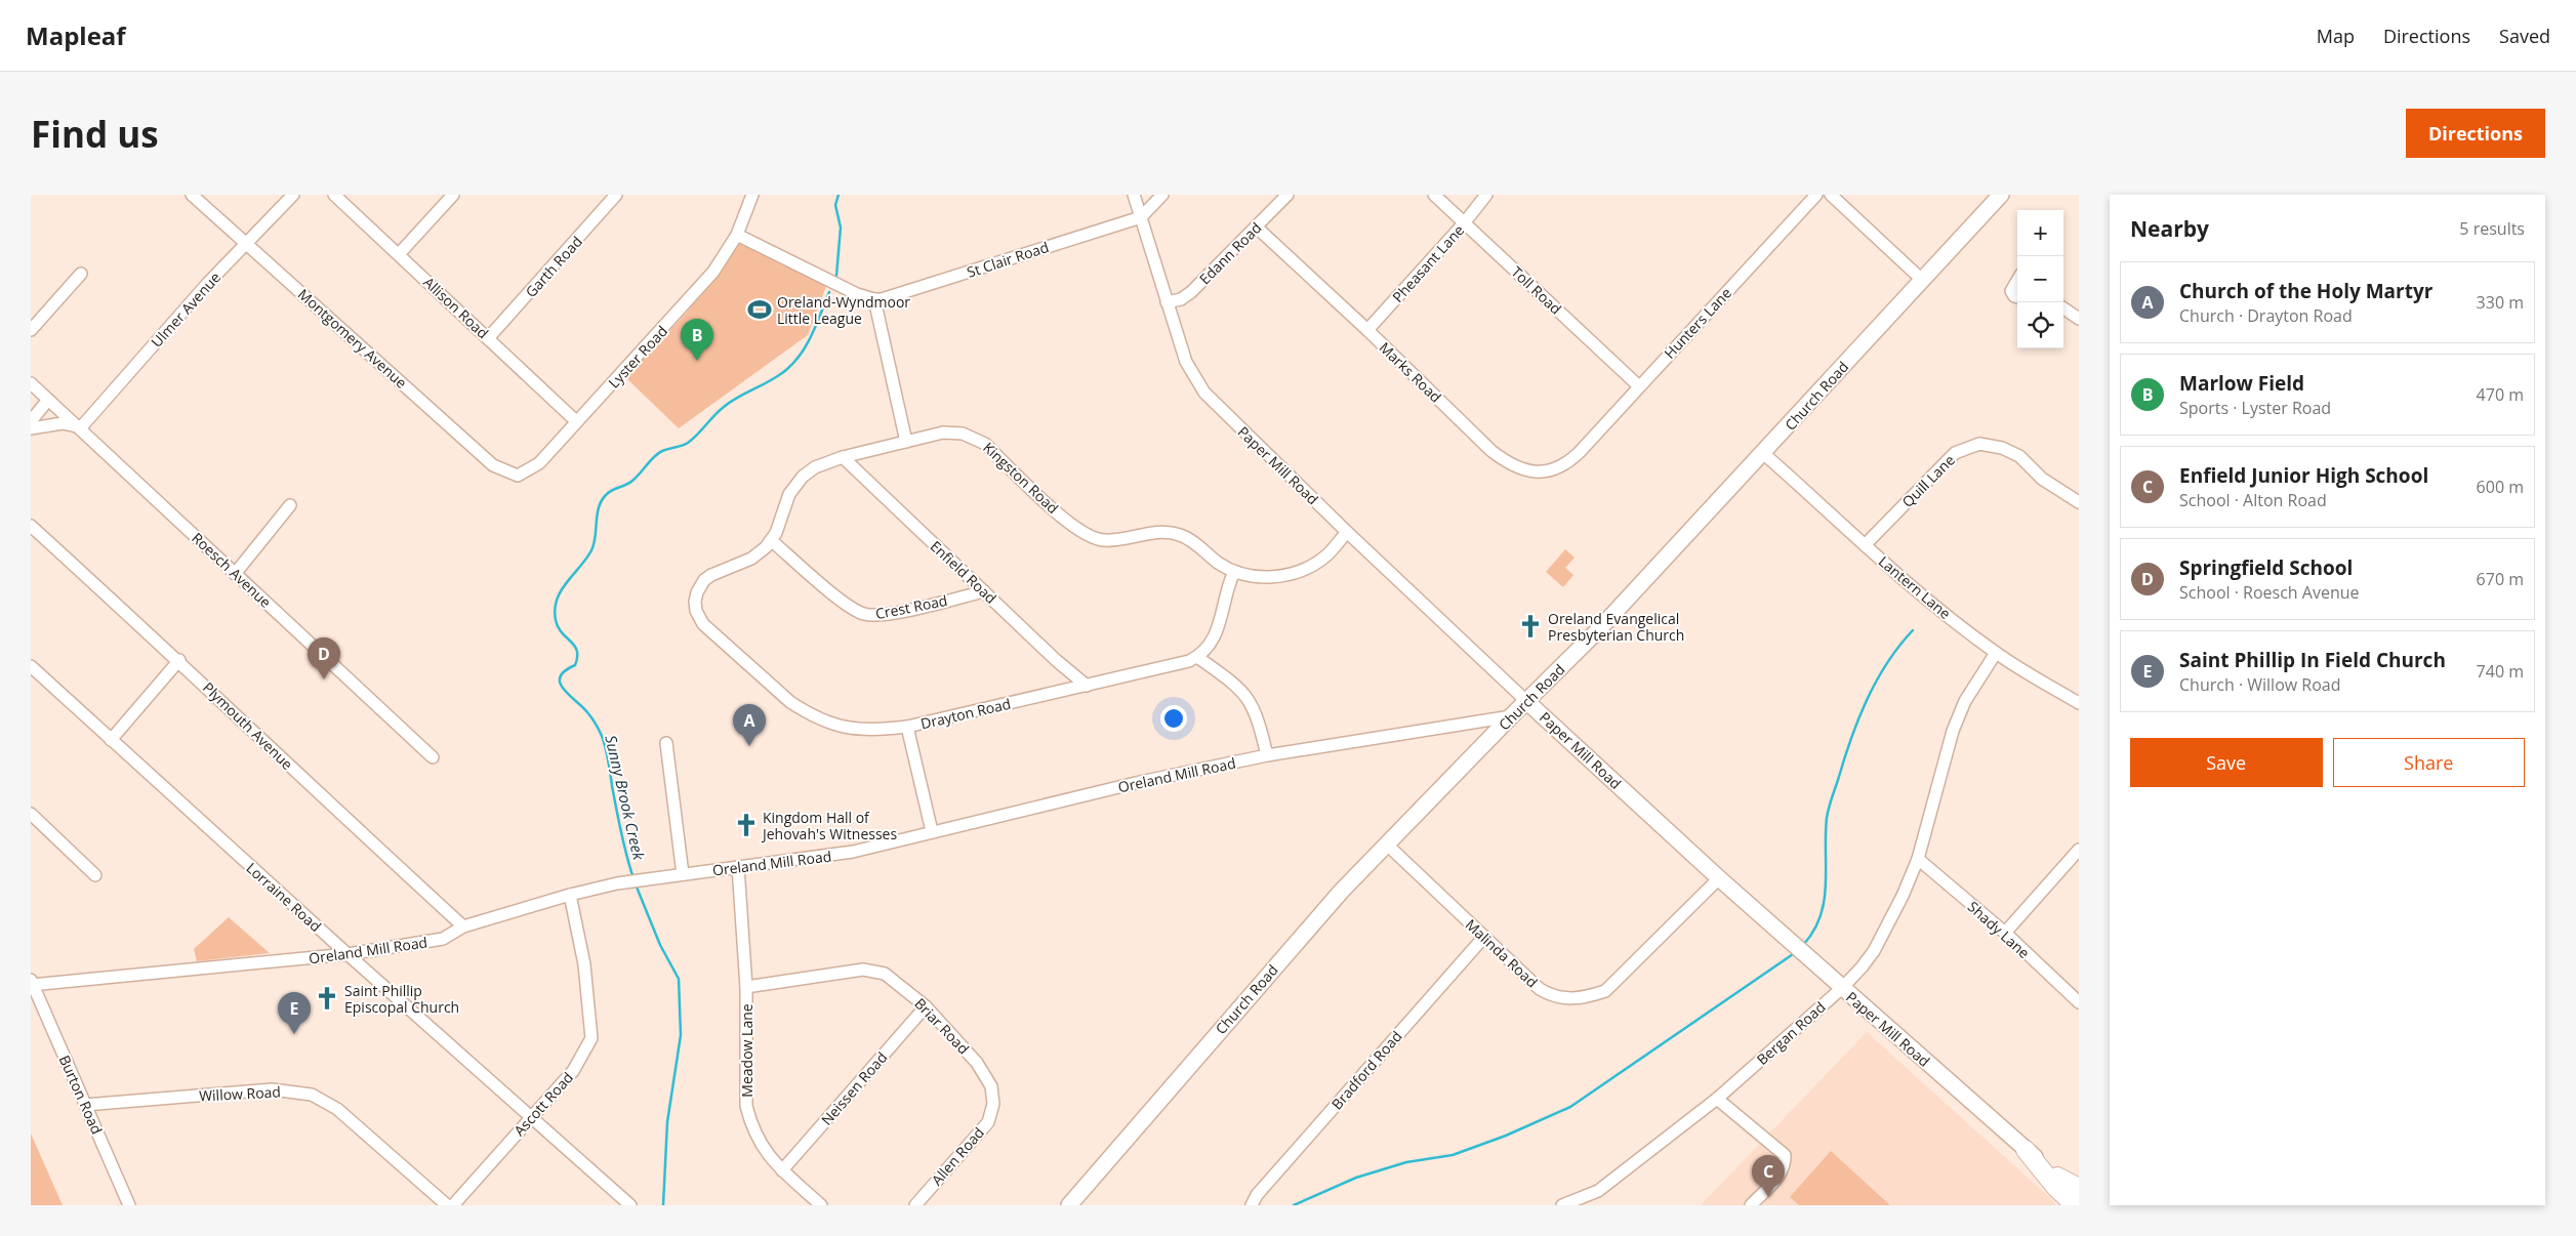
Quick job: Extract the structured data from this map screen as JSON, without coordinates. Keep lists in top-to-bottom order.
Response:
{
  "streets": {
    "main road": ["Church Road", "Paper Mill Road"],
    "street": [
      "Edann Road",
      "St Clair Road",
      "Pheasant Lane",
      "Garth Road",
      "Toll Road",
      "Allison Road",
      "Ulmer Avenue",
      "Hunters Lane",
      "Montgomery Avenue",
      "Lyster Road",
      "Marks Road",
      "Kingston Road",
      "Quill Lane",
      "Roesch Avenue",
      "Enfield Road",
      "Lantern Lane",
      "Crest Road",
      "Drayton Road",
      "Plymouth Avenue",
      "Oreland Mill Road",
      "Lorraine Road",
      "Shady Lane",
      "Malinda Road",
      "Briar Road",
      "Bergan Road",
      "Meadow Lane",
      "Bradford Road",
      "Neissen Road",
      "Willow Road",
      "Burton Road",
      "Ascott Road",
      "Allen Road"
    ]
  },
  "crossings": [
    ["Edann Road", "Marks Road"],
    ["Edann Road", "Paper Mill Road"],
    ["St Clair Road", "Paper Mill Road"],
    ["Pheasant Lane", "Toll Road"],
    ["Pheasant Lane", "Marks Road"],
    ["Garth Road", "Allison Road"],
    ["Toll Road", "Hunters Lane"],
    ["Allison Road", "Lyster Road"],
    ["Ulmer Avenue", "Montgomery Avenue"],
    ["Ulmer Avenue", "Roesch Avenue"],
    ["Hunters Lane", "Marks Road"],
    ["Montgomery Avenue", "Lyster Road"],
    ["Church Road", "Paper Mill Road"],
    ["Church Road", "Lantern Lane"],
    ["Church Road", "Oreland Mill Road"],
    ["Church Road", "Malinda Road"],
    ["Paper Mill Road", "Kingston Road"],
    ["Paper Mill Road", "Malinda Road"],
    ["Paper Mill Road", "Bergan Road"],
    ["Kingston Road", "Enfield Road"],
    ["Kingston Road", "Crest Road"],
    ["Kingston Road", "Drayton Road"],
    ["Quill Lane", "Lantern Lane"],
    ["Enfield Road", "Crest Road"],
    ["Enfield Road", "Drayton Road"],
    ["Lantern Lane", "Bergan Road"],
    ["Plymouth Avenue", "Oreland Mill Road"],
    ["Oreland Mill Road", "Lorraine Road"],
    ["Oreland Mill Road", "Meadow Lane"],
    ["Oreland Mill Road", "Burton Road"],
    ["Oreland Mill Road", "Ascott Road"],
    ["Lorraine Road", "Ascott Road"],
    ["Shady Lane", "Bergan Road"],
    ["Malinda Road", "Bradford Road"],
    ["Briar Road", "Meadow Lane"],
    ["Briar Road", "Neissen Road"],
    ["Briar Road", "Allen Road"],
    ["Meadow Lane", "Neissen Road"],
    ["Willow Road", "Burton Road"]
  ],
  "water": ["Sunny Brook Creek"],
  "places": {
    "sports": ["Oreland-Wyndmoor Little League"],
    "church": ["Oreland Evangelical Presbyterian Church", "Kingdom Hall of Jehovah's Witnesses", "Saint Phillip Episcopal Church"]
  },
  "page": {
    "header": "Mapleaf",
    "nav": ["Map", "Directions", "Saved"],
    "buttons": [
      "Directions",
      ["Save", "Share"]
    ],
    "title": "Find us",
    "heading": ["Nearby", "5 results"],
    "map_buttons": ["+", "−"],
    "list": [
      {
        "mark": "A",
        "name": "Church of the Holy Martyr",
        "note": "Church · Drayton Road",
        "value": "330 m"
      },
      {
        "mark": "B",
        "name": "Marlow Field",
        "note": "Sports · Lyster Road",
        "value": "470 m"
      },
      {
        "mark": "C",
        "name": "Enfield Junior High School",
        "note": "School · Alton Road",
        "value": "600 m"
      },
      {
        "mark": "D",
        "name": "Springfield School",
        "note": "School · Roesch Avenue",
        "value": "670 m"
      },
      {
        "mark": "E",
        "name": "Saint Phillip In Field Church",
        "note": "Church · Willow Road",
        "value": "740 m"
      }
    ],
    "pins": [
      "B",
      "D",
      "A",
      "E",
      "C"
    ]
  }
}
